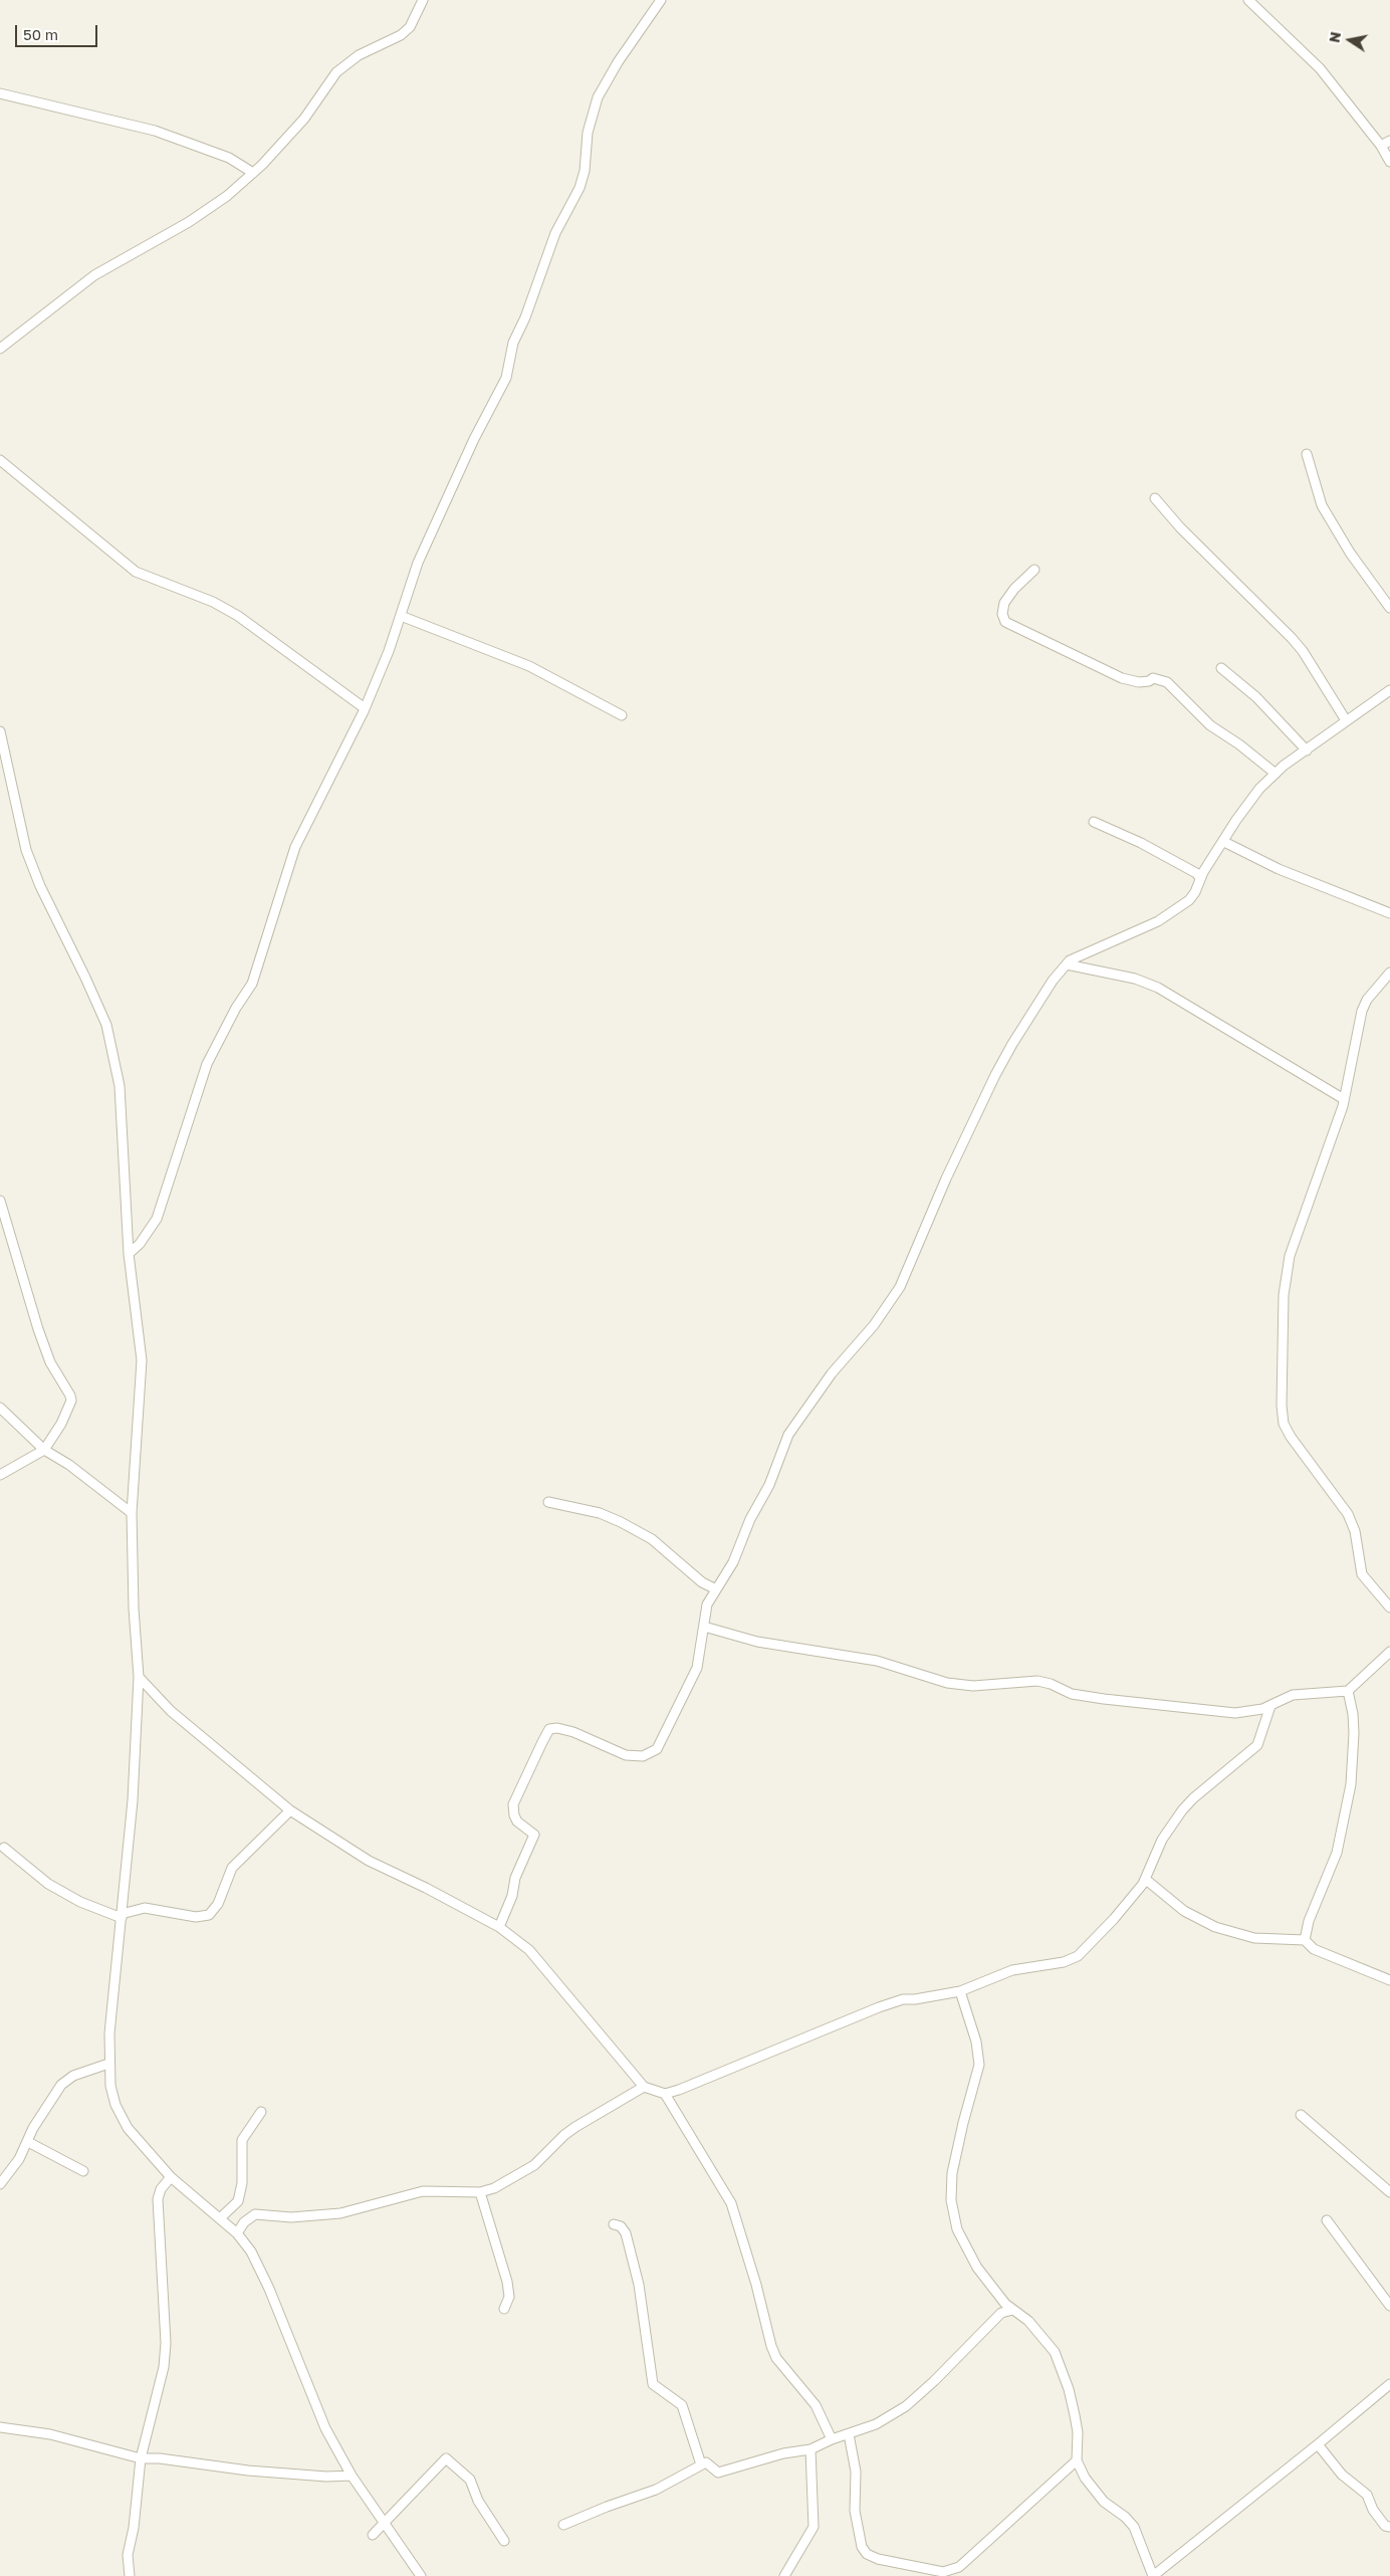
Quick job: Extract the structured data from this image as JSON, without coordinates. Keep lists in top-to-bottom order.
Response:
{
  "scale_bar": "50 m",
  "north": "left"
}
